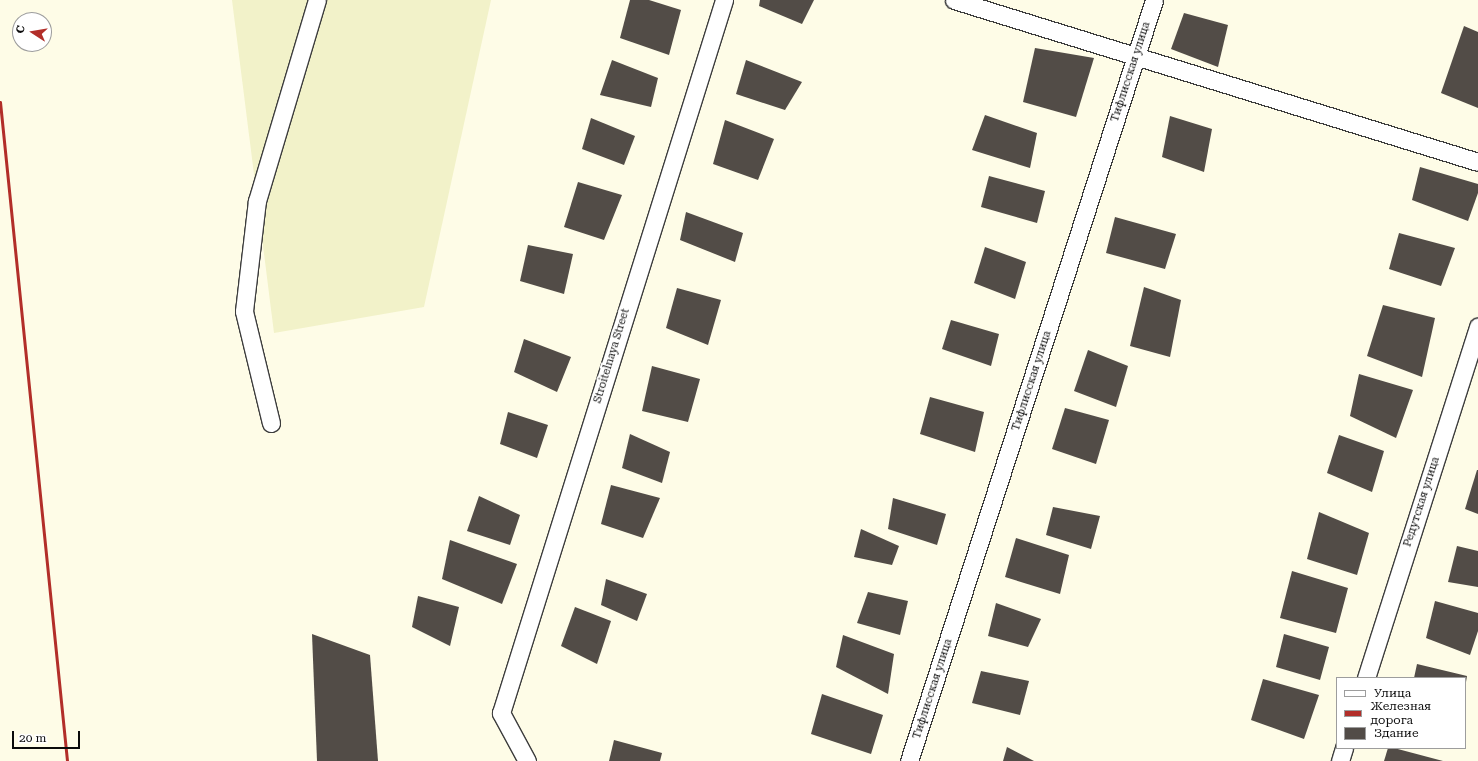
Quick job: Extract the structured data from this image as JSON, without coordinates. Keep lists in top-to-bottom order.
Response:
{
  "streets": {
    "street": ["Тифлисская улица", "Stroitelnaya Street", "Редутская улица"]
  },
  "legend": ["Улица", "Железная дорога", "Здание"],
  "scale_bar": "20 m",
  "north": "left"
}
